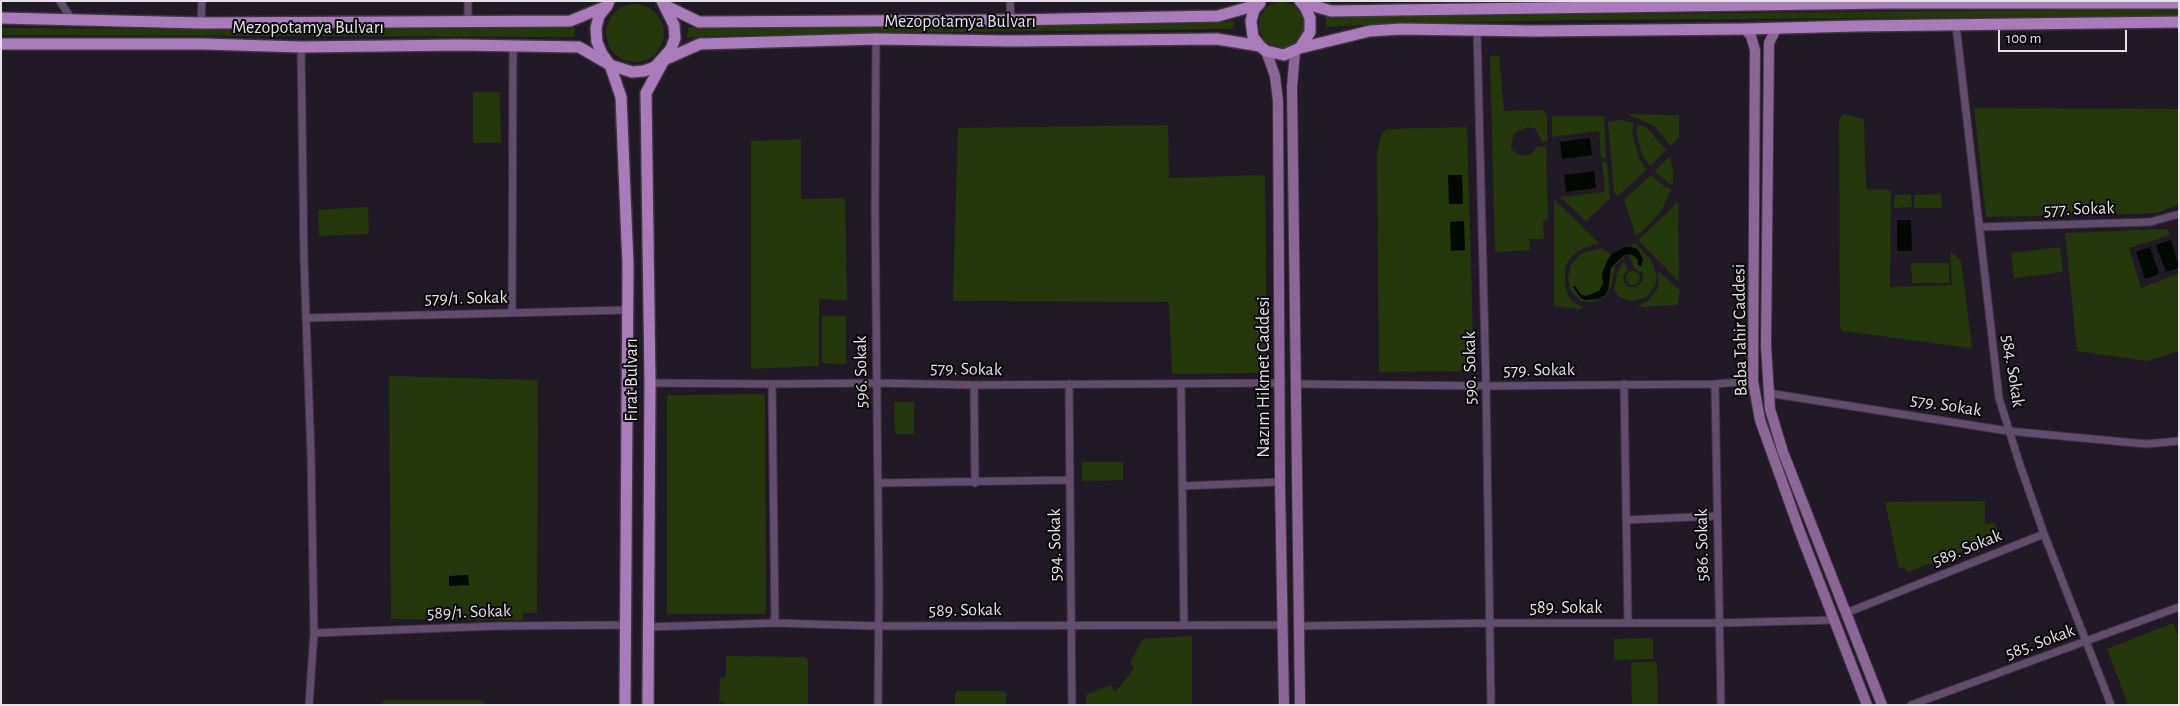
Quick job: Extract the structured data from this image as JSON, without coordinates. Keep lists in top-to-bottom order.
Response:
{
  "streets": {
    "main road": ["Mezopotamya Bulvarı", "Fırat Bulvarı"],
    "street": [
      "577. Sokak",
      "579/1. Sokak",
      "Baba Tahir Caddesi",
      "590. Sokak",
      "579. Sokak",
      "584. Sokak",
      "596. Sokak",
      "Nazım Hikmet Caddesi",
      "594. Sokak",
      "586. Sokak",
      "589. Sokak",
      "589/1. Sokak",
      "585. Sokak"
    ]
  },
  "crossings": [
    ["Mezopotamya Bulvarı", "596. Sokak"],
    ["Mezopotamya Bulvarı", "Nazım Hikmet Caddesi"],
    ["Mezopotamya Bulvarı", "Fırat Bulvarı"],
    ["577. Sokak", "584. Sokak"],
    ["579/1. Sokak", "Fırat Bulvarı"],
    ["Baba Tahir Caddesi", "579. Sokak"],
    ["Baba Tahir Caddesi", "589. Sokak"],
    ["590. Sokak", "579. Sokak"],
    ["590. Sokak", "589. Sokak"],
    ["579. Sokak", "584. Sokak"],
    ["579. Sokak", "596. Sokak"],
    ["579. Sokak", "Nazım Hikmet Caddesi"],
    ["579. Sokak", "Fırat Bulvarı"],
    ["579. Sokak", "594. Sokak"],
    ["579. Sokak", "586. Sokak"],
    ["584. Sokak", "589. Sokak"],
    ["584. Sokak", "585. Sokak"],
    ["596. Sokak", "589. Sokak"],
    ["Nazım Hikmet Caddesi", "589. Sokak"],
    ["Fırat Bulvarı", "589. Sokak"],
    ["Fırat Bulvarı", "589/1. Sokak"],
    ["594. Sokak", "589. Sokak"],
    ["586. Sokak", "589. Sokak"]
  ],
  "scale_bar": "100 m"
}
